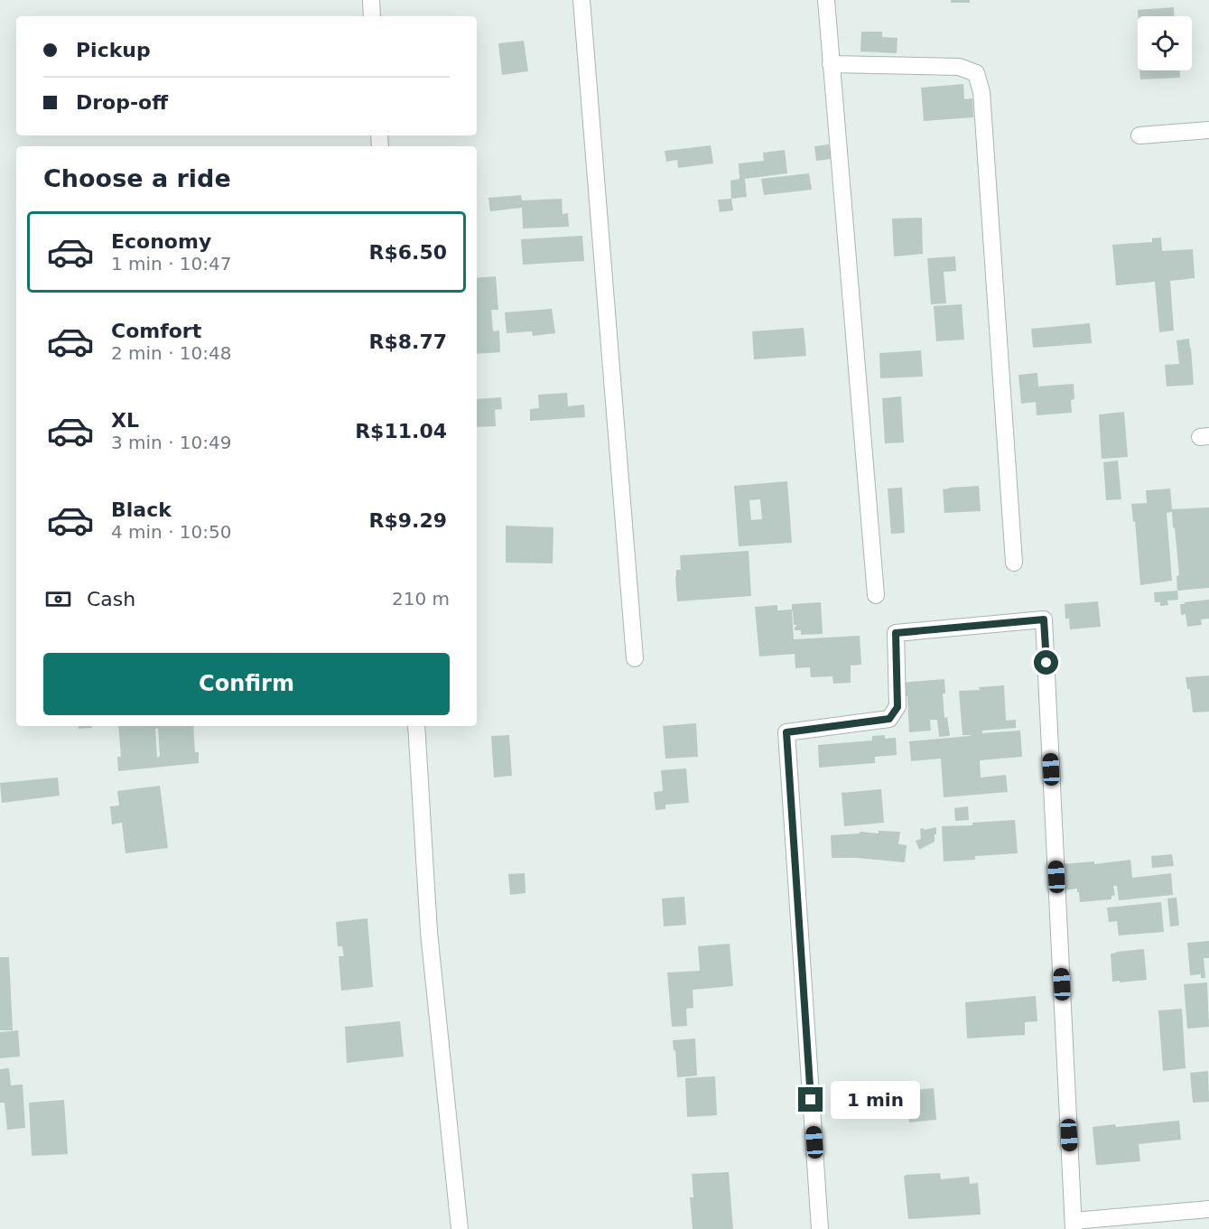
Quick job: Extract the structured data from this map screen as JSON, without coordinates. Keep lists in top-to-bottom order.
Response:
{
  "page": {
    "banner": ["Pickup", "Drop-off"],
    "heading": "Choose a ride",
    "list": [
      {
        "name": "Economy",
        "note": "1 min · 10:47",
        "value": "R$6.50"
      },
      {
        "name": "Comfort",
        "note": "2 min · 10:48",
        "value": "R$8.77"
      },
      {
        "name": "XL",
        "note": "3 min · 10:49",
        "value": "R$11.04"
      },
      {
        "name": "Black",
        "note": "4 min · 10:50",
        "value": "R$9.29"
      }
    ],
    "pay": ["Cash", "210 m"],
    "buttons": "Confirm",
    "bubble": "1 min"
  }
}
